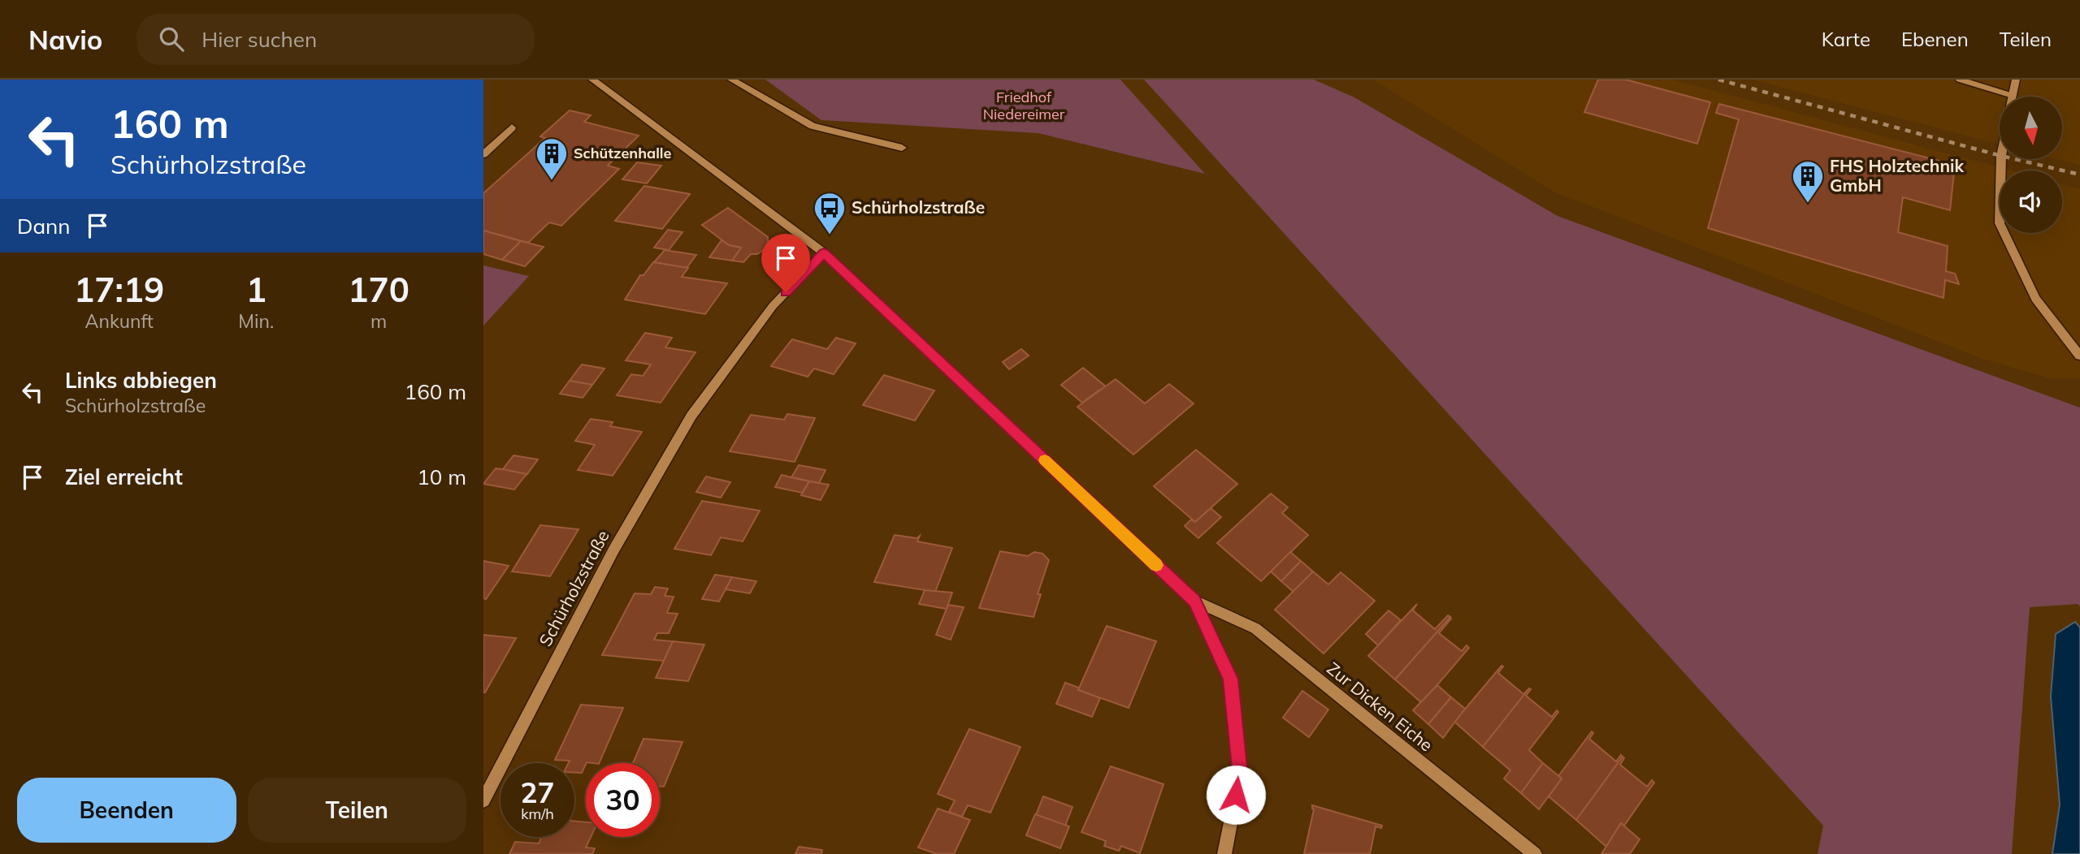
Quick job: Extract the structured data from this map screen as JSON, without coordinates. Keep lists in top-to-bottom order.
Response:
{
  "streets": {
    "street": ["Schürholzstraße", "Zur Dicken Eiche"]
  },
  "crossings": [
    ["Schürholzstraße", "Zur Dicken Eiche"]
  ],
  "parks": ["Friedhof Niedereimer"],
  "places": {
    "building": ["Schützenhalle", "FHS Holztechnik GmbH"],
    "bus stop": ["Schürholzstraße"]
  },
  "north": "bottom",
  "page": {
    "header": "Navio",
    "search": "Hier suchen",
    "nav": ["Karte", "Ebenen", "Teilen"],
    "turn": ["160 m", "Schürholzstraße"],
    "then": "Dann",
    "eta": [
      "17:19",
      "Ankunft",
      "1",
      "Min.",
      "170",
      "m"
    ],
    "list": [
      {
        "name": "Links abbiegen",
        "note": "Schürholzstraße",
        "value": "160 m"
      },
      {
        "name": "Ziel erreicht",
        "value": "10 m"
      }
    ],
    "speed": "27 km/h",
    "limit": "30",
    "buttons": ["Beenden", "Teilen"]
  }
}
